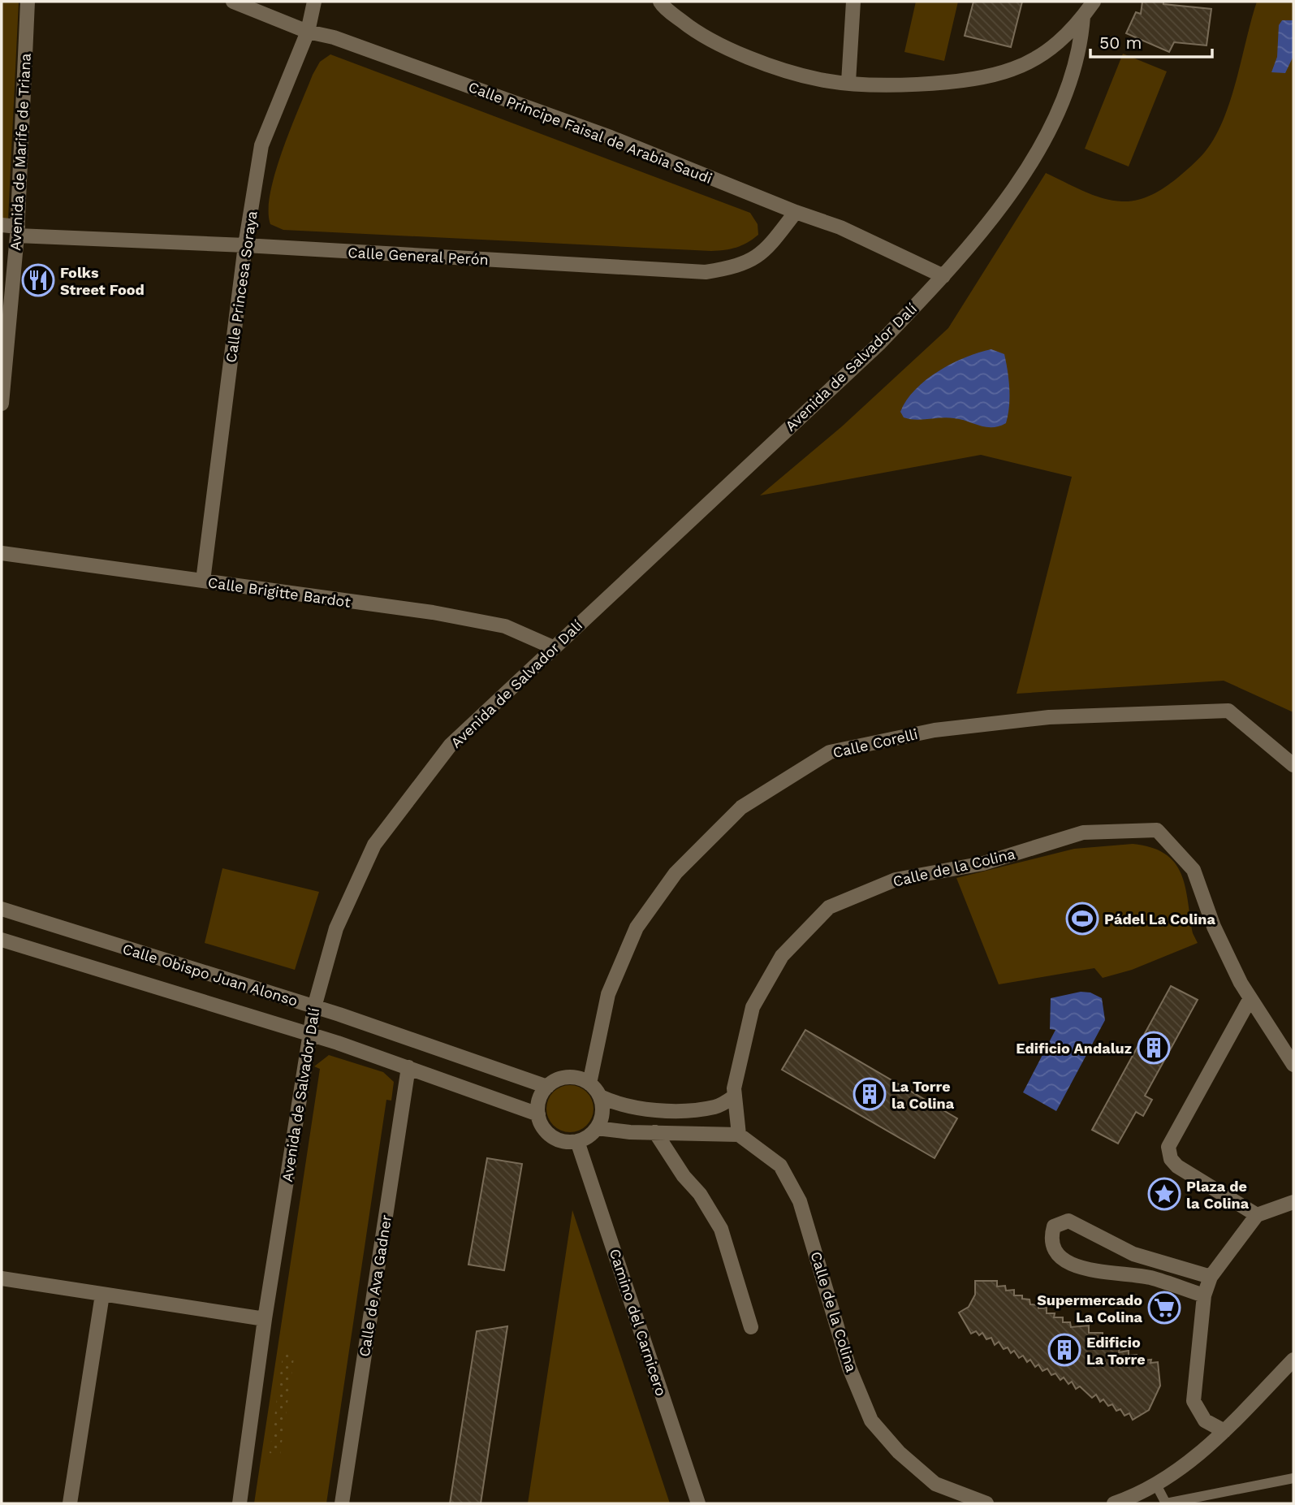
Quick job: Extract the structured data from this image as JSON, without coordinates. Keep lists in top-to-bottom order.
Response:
{
  "streets": {
    "street": [
      "Calle Principe Faisal de Arabia Saudi",
      "Avenida de Marife de Triana",
      "Calle General Perón",
      "Calle Princesa Soraya",
      "Avenida de Salvador Dalí",
      "Calle Brigitte Bardot",
      "Calle Corelli",
      "Calle de la Colina",
      "Calle Obispo Juan Alonso",
      "Calle de Ava Gadner",
      "Camino del Carnicero"
    ]
  },
  "crossings": [
    ["Calle Principe Faisal de Arabia Saudi", "Calle General Perón"],
    ["Calle Principe Faisal de Arabia Saudi", "Calle Princesa Soraya"],
    ["Calle Principe Faisal de Arabia Saudi", "Avenida de Salvador Dalí"],
    ["Avenida de Marife de Triana", "Calle General Perón"],
    ["Calle General Perón", "Calle Princesa Soraya"],
    ["Calle Princesa Soraya", "Calle Brigitte Bardot"],
    ["Avenida de Salvador Dalí", "Calle Brigitte Bardot"],
    ["Avenida de Salvador Dalí", "Calle Obispo Juan Alonso"],
    ["Calle Corelli", "Calle Obispo Juan Alonso"],
    ["Calle Corelli", "Camino del Carnicero"],
    ["Calle Obispo Juan Alonso", "Calle de Ava Gadner"],
    ["Calle Obispo Juan Alonso", "Camino del Carnicero"]
  ],
  "places": {
    "restaurant": ["Folks Street Food"],
    "sports": ["Pádel La Colina"],
    "building": ["Edificio Andaluz", "La Torre la Colina", "Edificio La Torre"],
    "place": ["Plaza de la Colina"],
    "supermarket": ["Supermercado La Colina"]
  },
  "scale_bar": "50 m"
}
